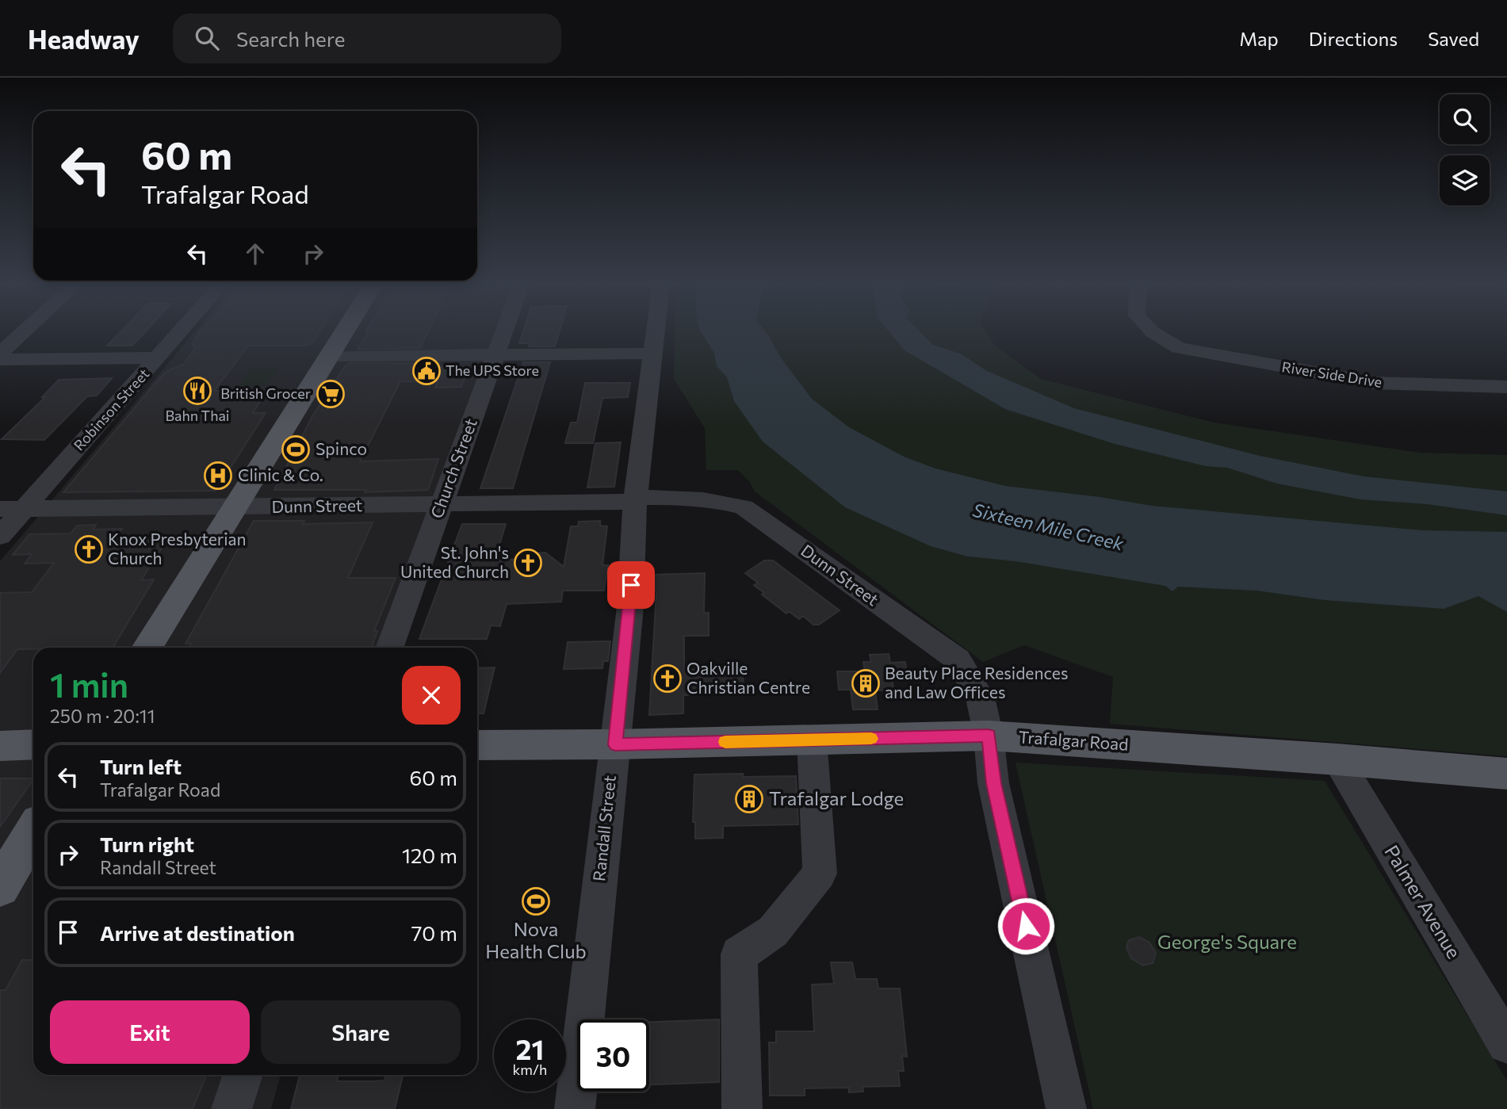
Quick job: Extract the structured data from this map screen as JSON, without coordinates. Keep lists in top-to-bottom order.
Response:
{
  "streets": {
    "main road": ["Trafalgar Road"],
    "street": [
      "River Side Drive",
      "Robinson Street",
      "Church Street",
      "Dunn Street",
      "Randall Street",
      "Palmer Avenue"
    ]
  },
  "crossings": [
    ["Robinson Street", "Dunn Street"],
    ["Church Street", "Dunn Street"],
    ["Dunn Street", "Trafalgar Road"],
    ["Dunn Street", "Randall Street"],
    ["Trafalgar Road", "Randall Street"],
    ["Trafalgar Road", "Palmer Avenue"]
  ],
  "water": ["Sixteen Mile Creek"],
  "parks": ["George's Square"],
  "places": {
    "public building": ["The UPS Store"],
    "restaurant": ["Bahn Thai"],
    "supermarket": ["British Grocer"],
    "sports": ["Spinco", "Nova Health Club"],
    "hospital": ["Clinic & Co."],
    "church": ["Knox Presbyterian Church", "St. John's United Church", "Oakville Christian Centre"],
    "building": ["Beauty Place Residences and Law Offices", "Trafalgar Lodge"]
  },
  "page": {
    "header": "Headway",
    "search": "Search here",
    "nav": ["Map", "Directions", "Saved"],
    "turn": ["60 m", "Trafalgar Road"],
    "heading": ["1 min", "250 m · 20:11"],
    "list": [
      {
        "name": "Turn left",
        "note": "Trafalgar Road",
        "value": "60 m"
      },
      {
        "name": "Turn right",
        "note": "Randall Street",
        "value": "120 m"
      },
      {
        "name": "Arrive at destination",
        "value": "70 m"
      }
    ],
    "buttons": ["Exit", "Share"],
    "speed": "21 km/h",
    "limit": "30"
  }
}
